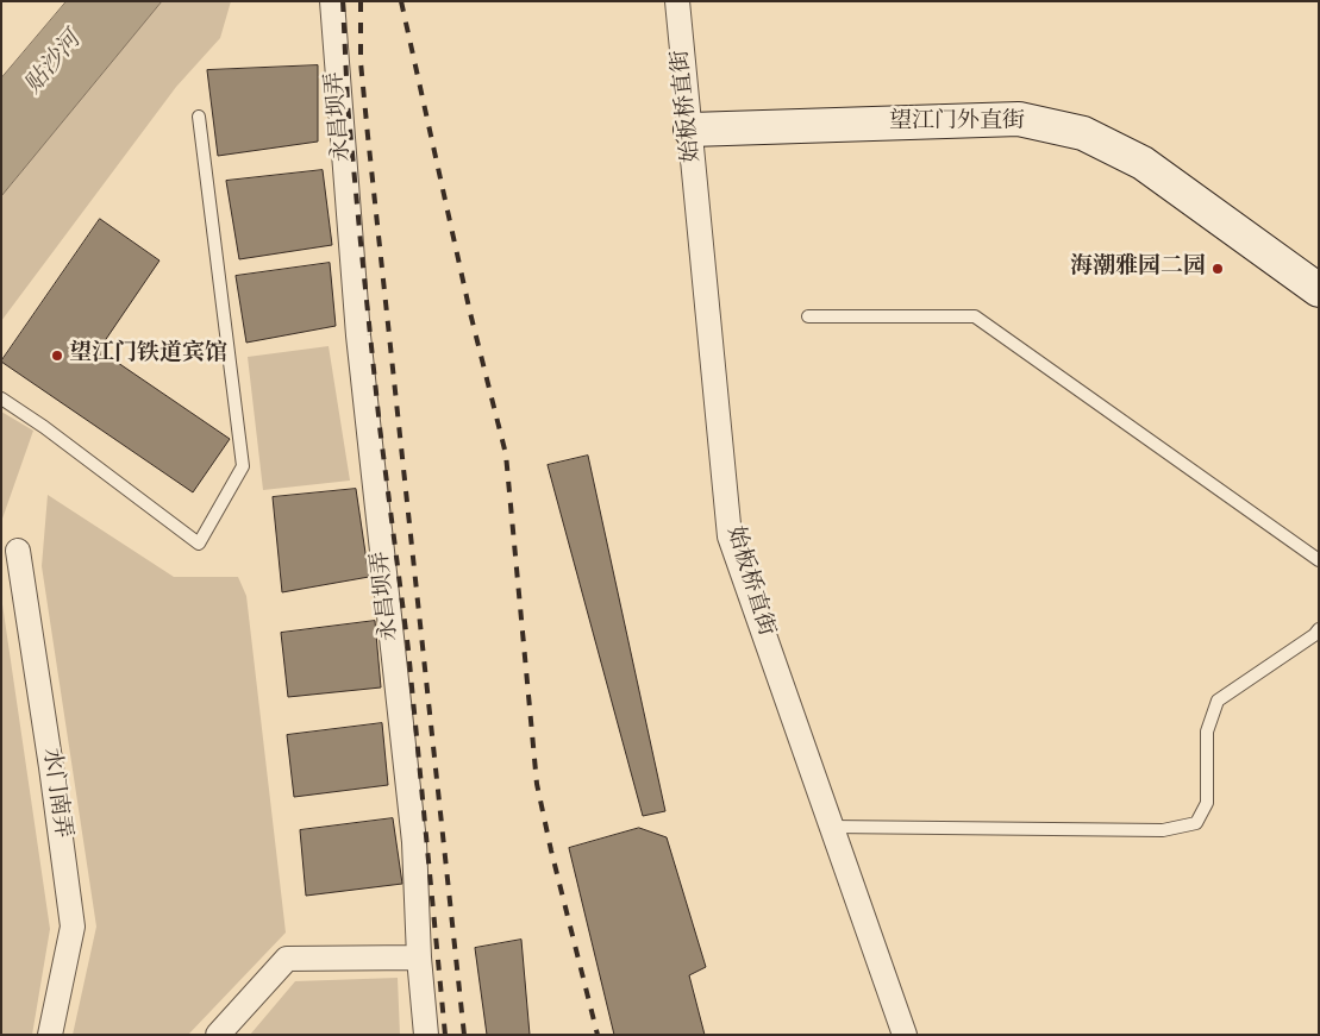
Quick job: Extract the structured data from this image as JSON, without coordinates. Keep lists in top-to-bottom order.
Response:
{
  "streets": {
    "street": [
      "始板桥直街",
      "永昌坝弄",
      "望江门外直街",
      "水门南弄"
    ]
  },
  "crossings": [
    ["始板桥直街", "望江门外直街"]
  ],
  "water": ["贴沙河"],
  "places": ["海潮雅园二园", "望江门铁道宾馆"]
}
